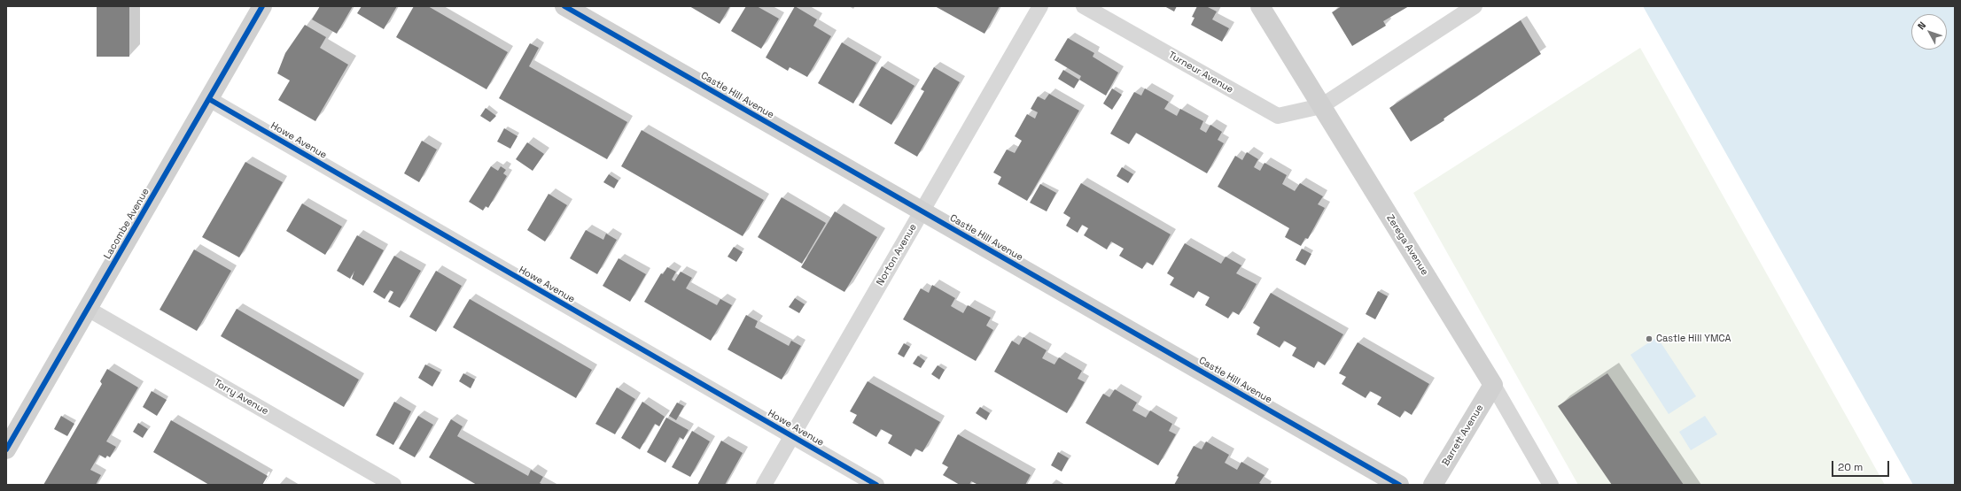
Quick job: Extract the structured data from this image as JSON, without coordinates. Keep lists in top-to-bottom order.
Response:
{
  "streets": {
    "street": [
      "Turneur Avenue",
      "Castle Hill Avenue",
      "Howe Avenue",
      "Lacombe Avenue",
      "Zerega Avenue",
      "Norton Avenue",
      "Torry Avenue",
      "Barrett Avenue"
    ]
  },
  "crossings": [
    ["Turneur Avenue", "Zerega Avenue"],
    ["Castle Hill Avenue", "Norton Avenue"],
    ["Howe Avenue", "Lacombe Avenue"],
    ["Howe Avenue", "Norton Avenue"],
    ["Lacombe Avenue", "Torry Avenue"],
    ["Zerega Avenue", "Barrett Avenue"]
  ],
  "places": ["Castle Hill YMCA"],
  "scale_bar": "20 m",
  "north": "top left"
}
